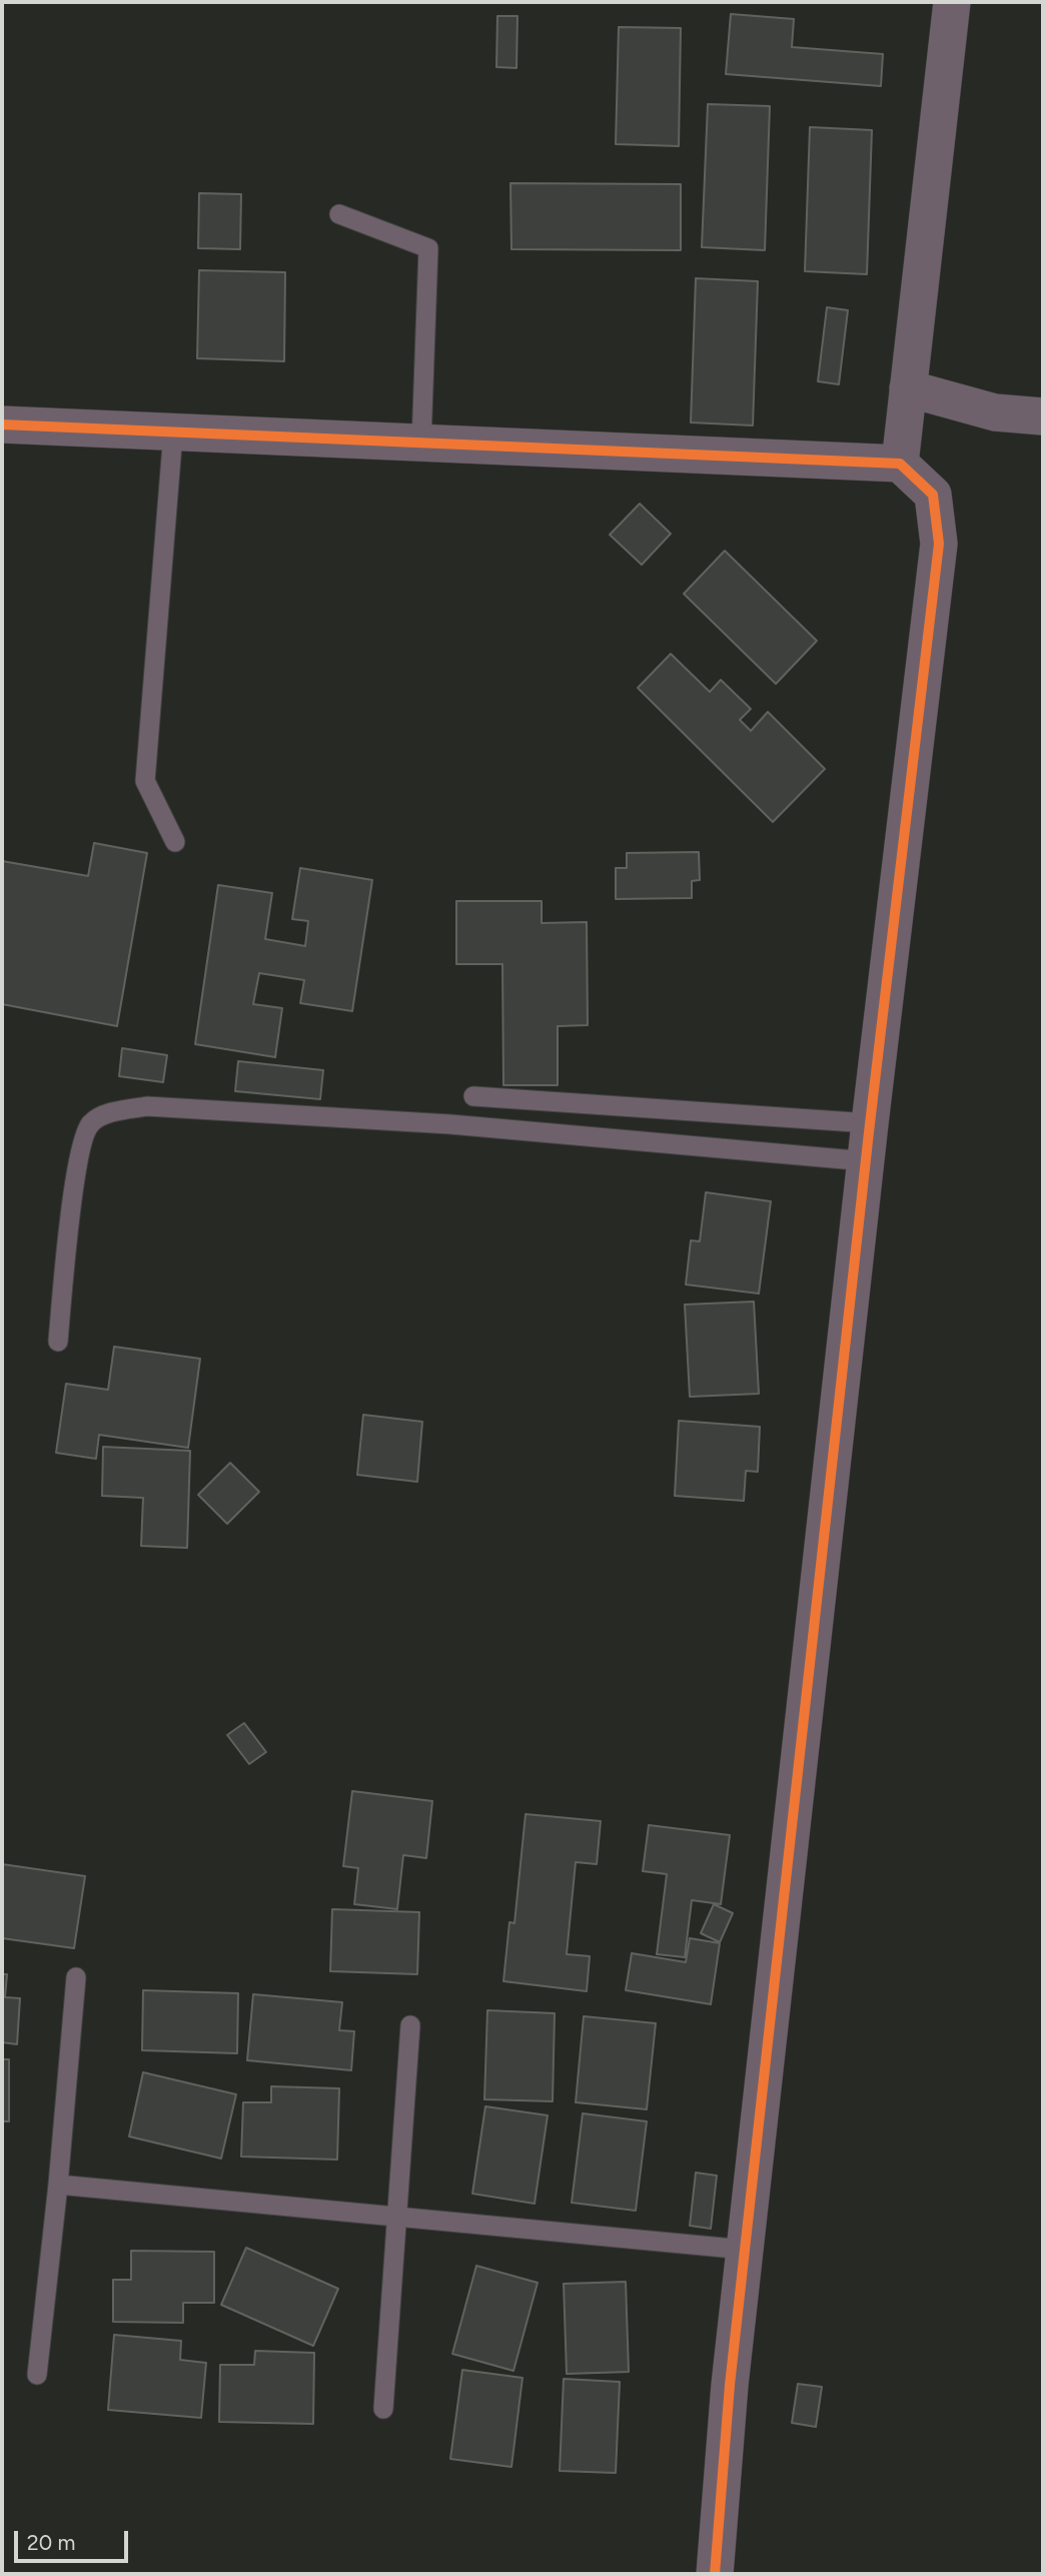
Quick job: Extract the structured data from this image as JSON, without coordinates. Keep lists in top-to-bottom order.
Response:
{
  "scale_bar": "20 m"
}
